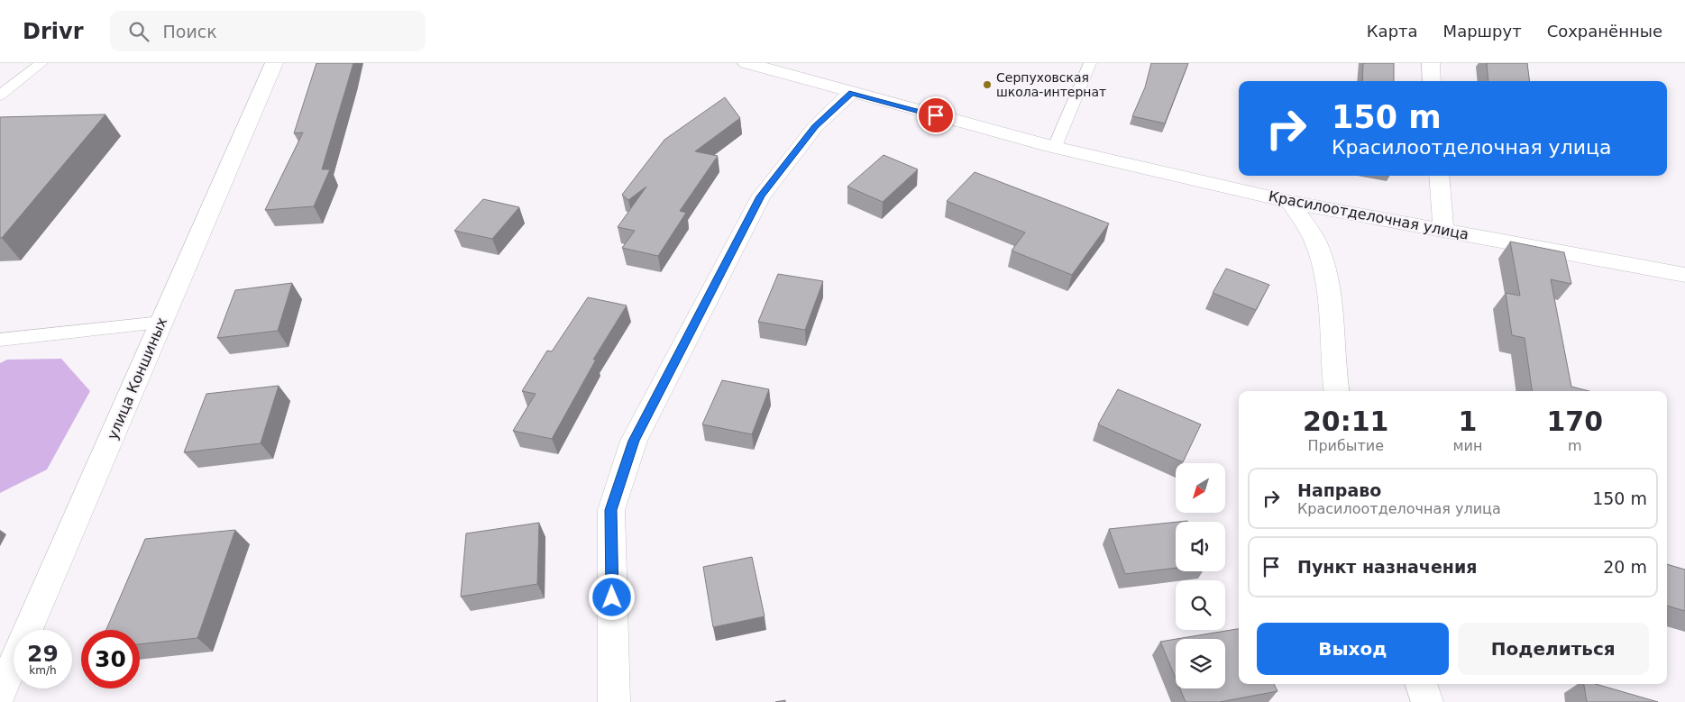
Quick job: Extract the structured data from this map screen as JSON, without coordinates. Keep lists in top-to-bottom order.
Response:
{
  "streets": {
    "street": ["Красилоотделочная улица", "улица Коншиных"]
  },
  "places": ["Серпуховская школа-интернат"],
  "north": "bottom left",
  "page": {
    "header": "Drivr",
    "search": "Поиск",
    "nav": ["Карта", "Маршрут", "Сохранённые"],
    "turn": ["150 m", "Красилоотделочная улица"],
    "eta": [
      "20:11",
      "Прибытие",
      "1",
      "мин",
      "170",
      "m"
    ],
    "list": [
      {
        "name": "Направо",
        "note": "Красилоотделочная улица",
        "value": "150 m"
      },
      {
        "name": "Пункт назначения",
        "value": "20 m"
      }
    ],
    "buttons": ["Выход", "Поделиться"],
    "speed": "29 km/h",
    "limit": "30"
  }
}
